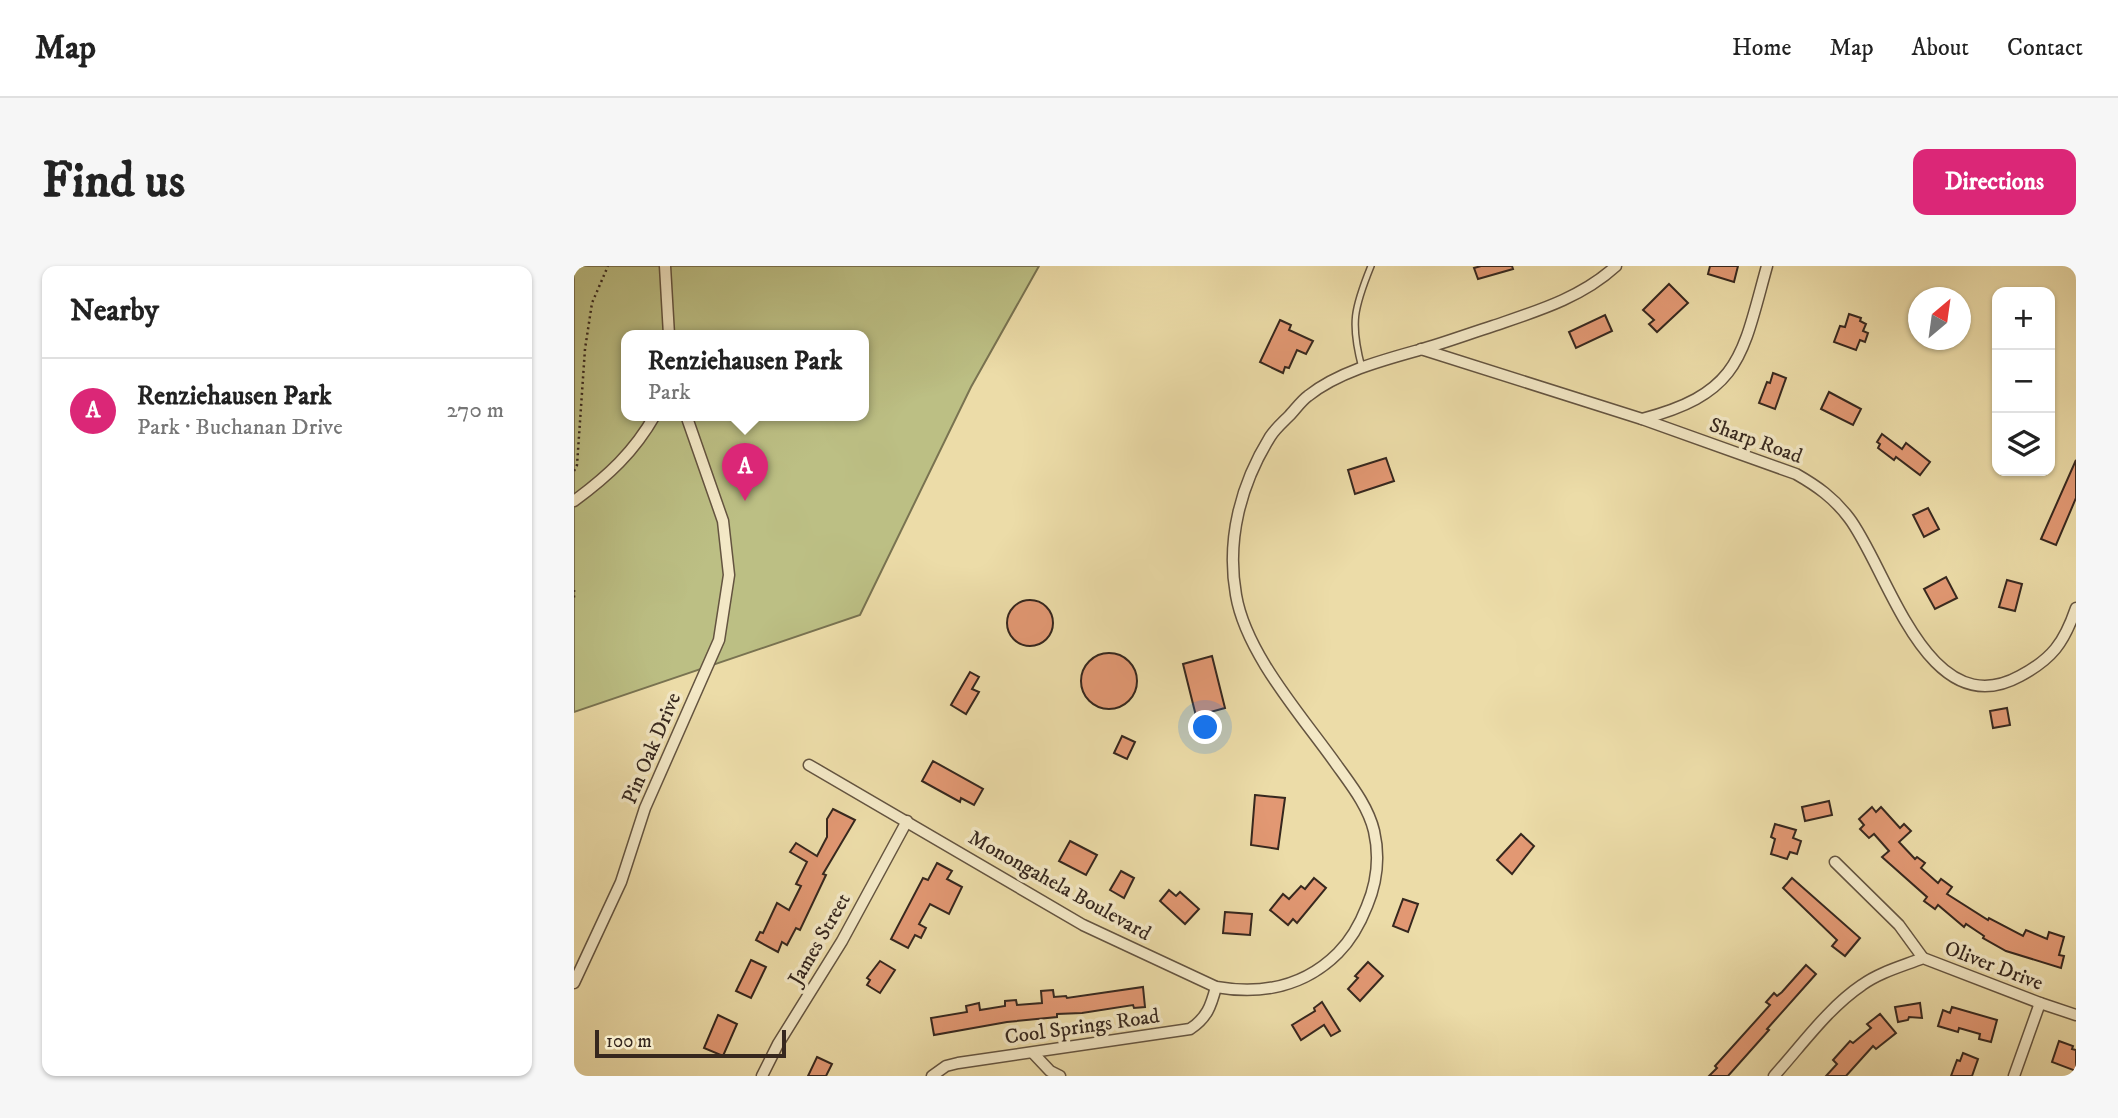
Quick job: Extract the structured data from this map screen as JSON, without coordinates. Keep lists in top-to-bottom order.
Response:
{
  "streets": {
    "street": [
      "Sharp Road",
      "Pin Oak Drive",
      "Monongahela Boulevard",
      "James Street",
      "Oliver Drive",
      "Cool Springs Road"
    ]
  },
  "crossings": [
    ["Sharp Road", "Monongahela Boulevard"],
    ["Monongahela Boulevard", "James Street"],
    ["Monongahela Boulevard", "Cool Springs Road"]
  ],
  "scale_bar": "100 m",
  "north": "top right",
  "page": {
    "header": "Map",
    "nav": [
      "Home",
      "Map",
      "About",
      "Contact"
    ],
    "buttons": "Directions",
    "title": "Find us",
    "heading": "Nearby",
    "map_buttons": ["+", "−"],
    "popup": ["Renziehausen Park", "Park"],
    "list": [
      {
        "mark": "A",
        "name": "Renziehausen Park",
        "note": "Park · Buchanan Drive",
        "value": "270 m"
      }
    ],
    "pins": "A",
    "scale": "100 m"
  }
}
